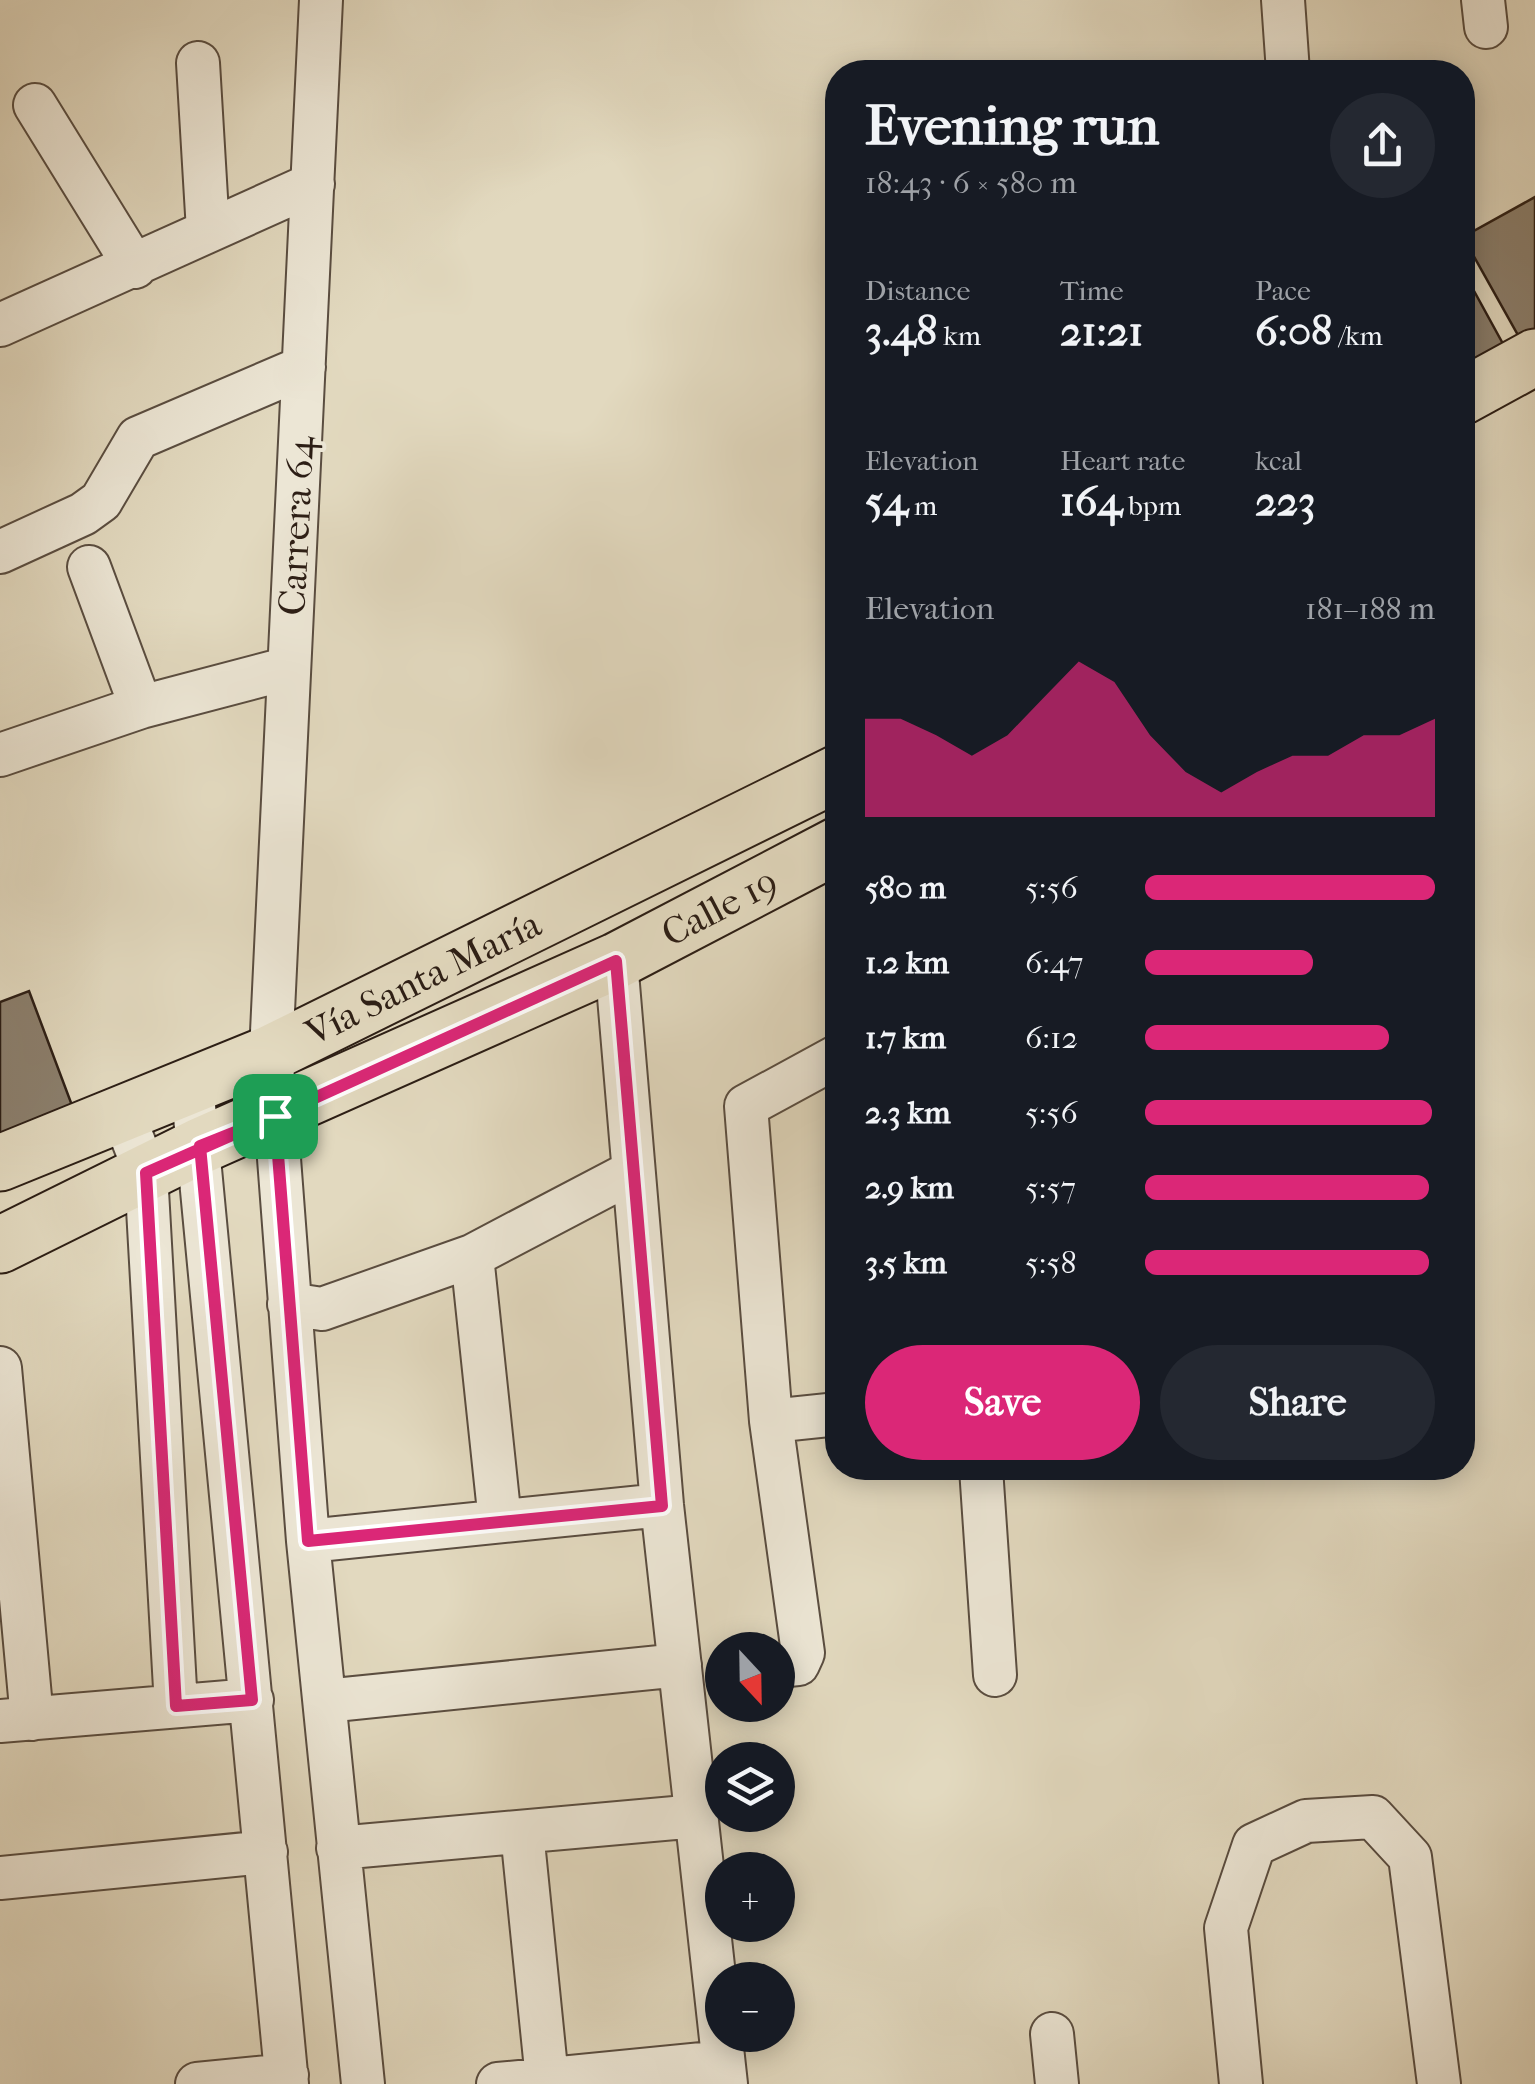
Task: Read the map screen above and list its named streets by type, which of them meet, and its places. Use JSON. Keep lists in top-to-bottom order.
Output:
{
  "streets": {
    "main road": ["Calle 19", "Vía Santa María"],
    "street": ["Carrera 64"]
  },
  "crossings": [
    ["Carrera 64", "Calle 19"],
    ["Carrera 64", "Vía Santa María"]
  ],
  "north": "bottom",
  "page": {
    "heading": ["Evening run", "18:43 · 6 × 580 m"],
    "stats": [
      ["Distance", "3.48 km"],
      ["Time", "21:21"],
      ["Pace", "6:08 /km"],
      ["Elevation", "54 m"],
      ["Heart rate", "164 bpm"],
      ["kcal", "223"]
    ],
    "chart": ["Elevation", "181–188 m"],
    "list": [
      {
        "name": "580 m",
        "note": "5:56"
      },
      {
        "name": "1.2 km",
        "note": "6:47"
      },
      {
        "name": "1.7 km",
        "note": "6:12"
      },
      {
        "name": "2.3 km",
        "note": "5:56"
      },
      {
        "name": "2.9 km",
        "note": "5:57"
      },
      {
        "name": "3.5 km",
        "note": "5:58"
      }
    ],
    "buttons": ["Save", "Share"],
    "map_buttons": ["+", "−"]
  }
}
